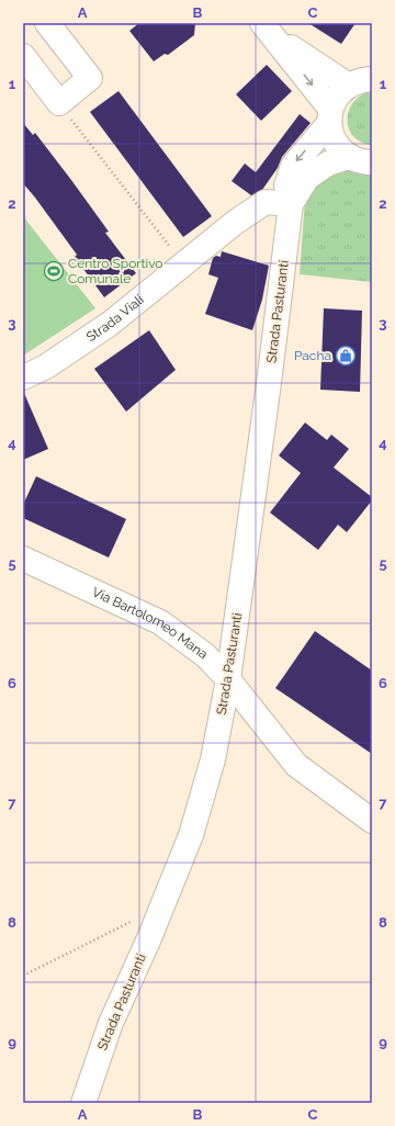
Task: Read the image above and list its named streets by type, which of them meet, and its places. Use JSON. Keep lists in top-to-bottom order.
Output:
{
  "streets": {
    "street": ["Strada Pasturanti", "Strada Viali", "Via Bartolomeo Mana"]
  },
  "crossings": [
    ["Strada Pasturanti", "Strada Viali"],
    ["Strada Pasturanti", "Via Bartolomeo Mana"]
  ],
  "places": {
    "sports": ["Centro Sportivo Comunale"],
    "shop": ["Pacha"]
  },
  "grid": {
    "columns": ["A", "B", "C"],
    "rows": [
      "1",
      "2",
      "3",
      "4",
      "5",
      "6",
      "7",
      "8",
      "9"
    ]
  }
}
